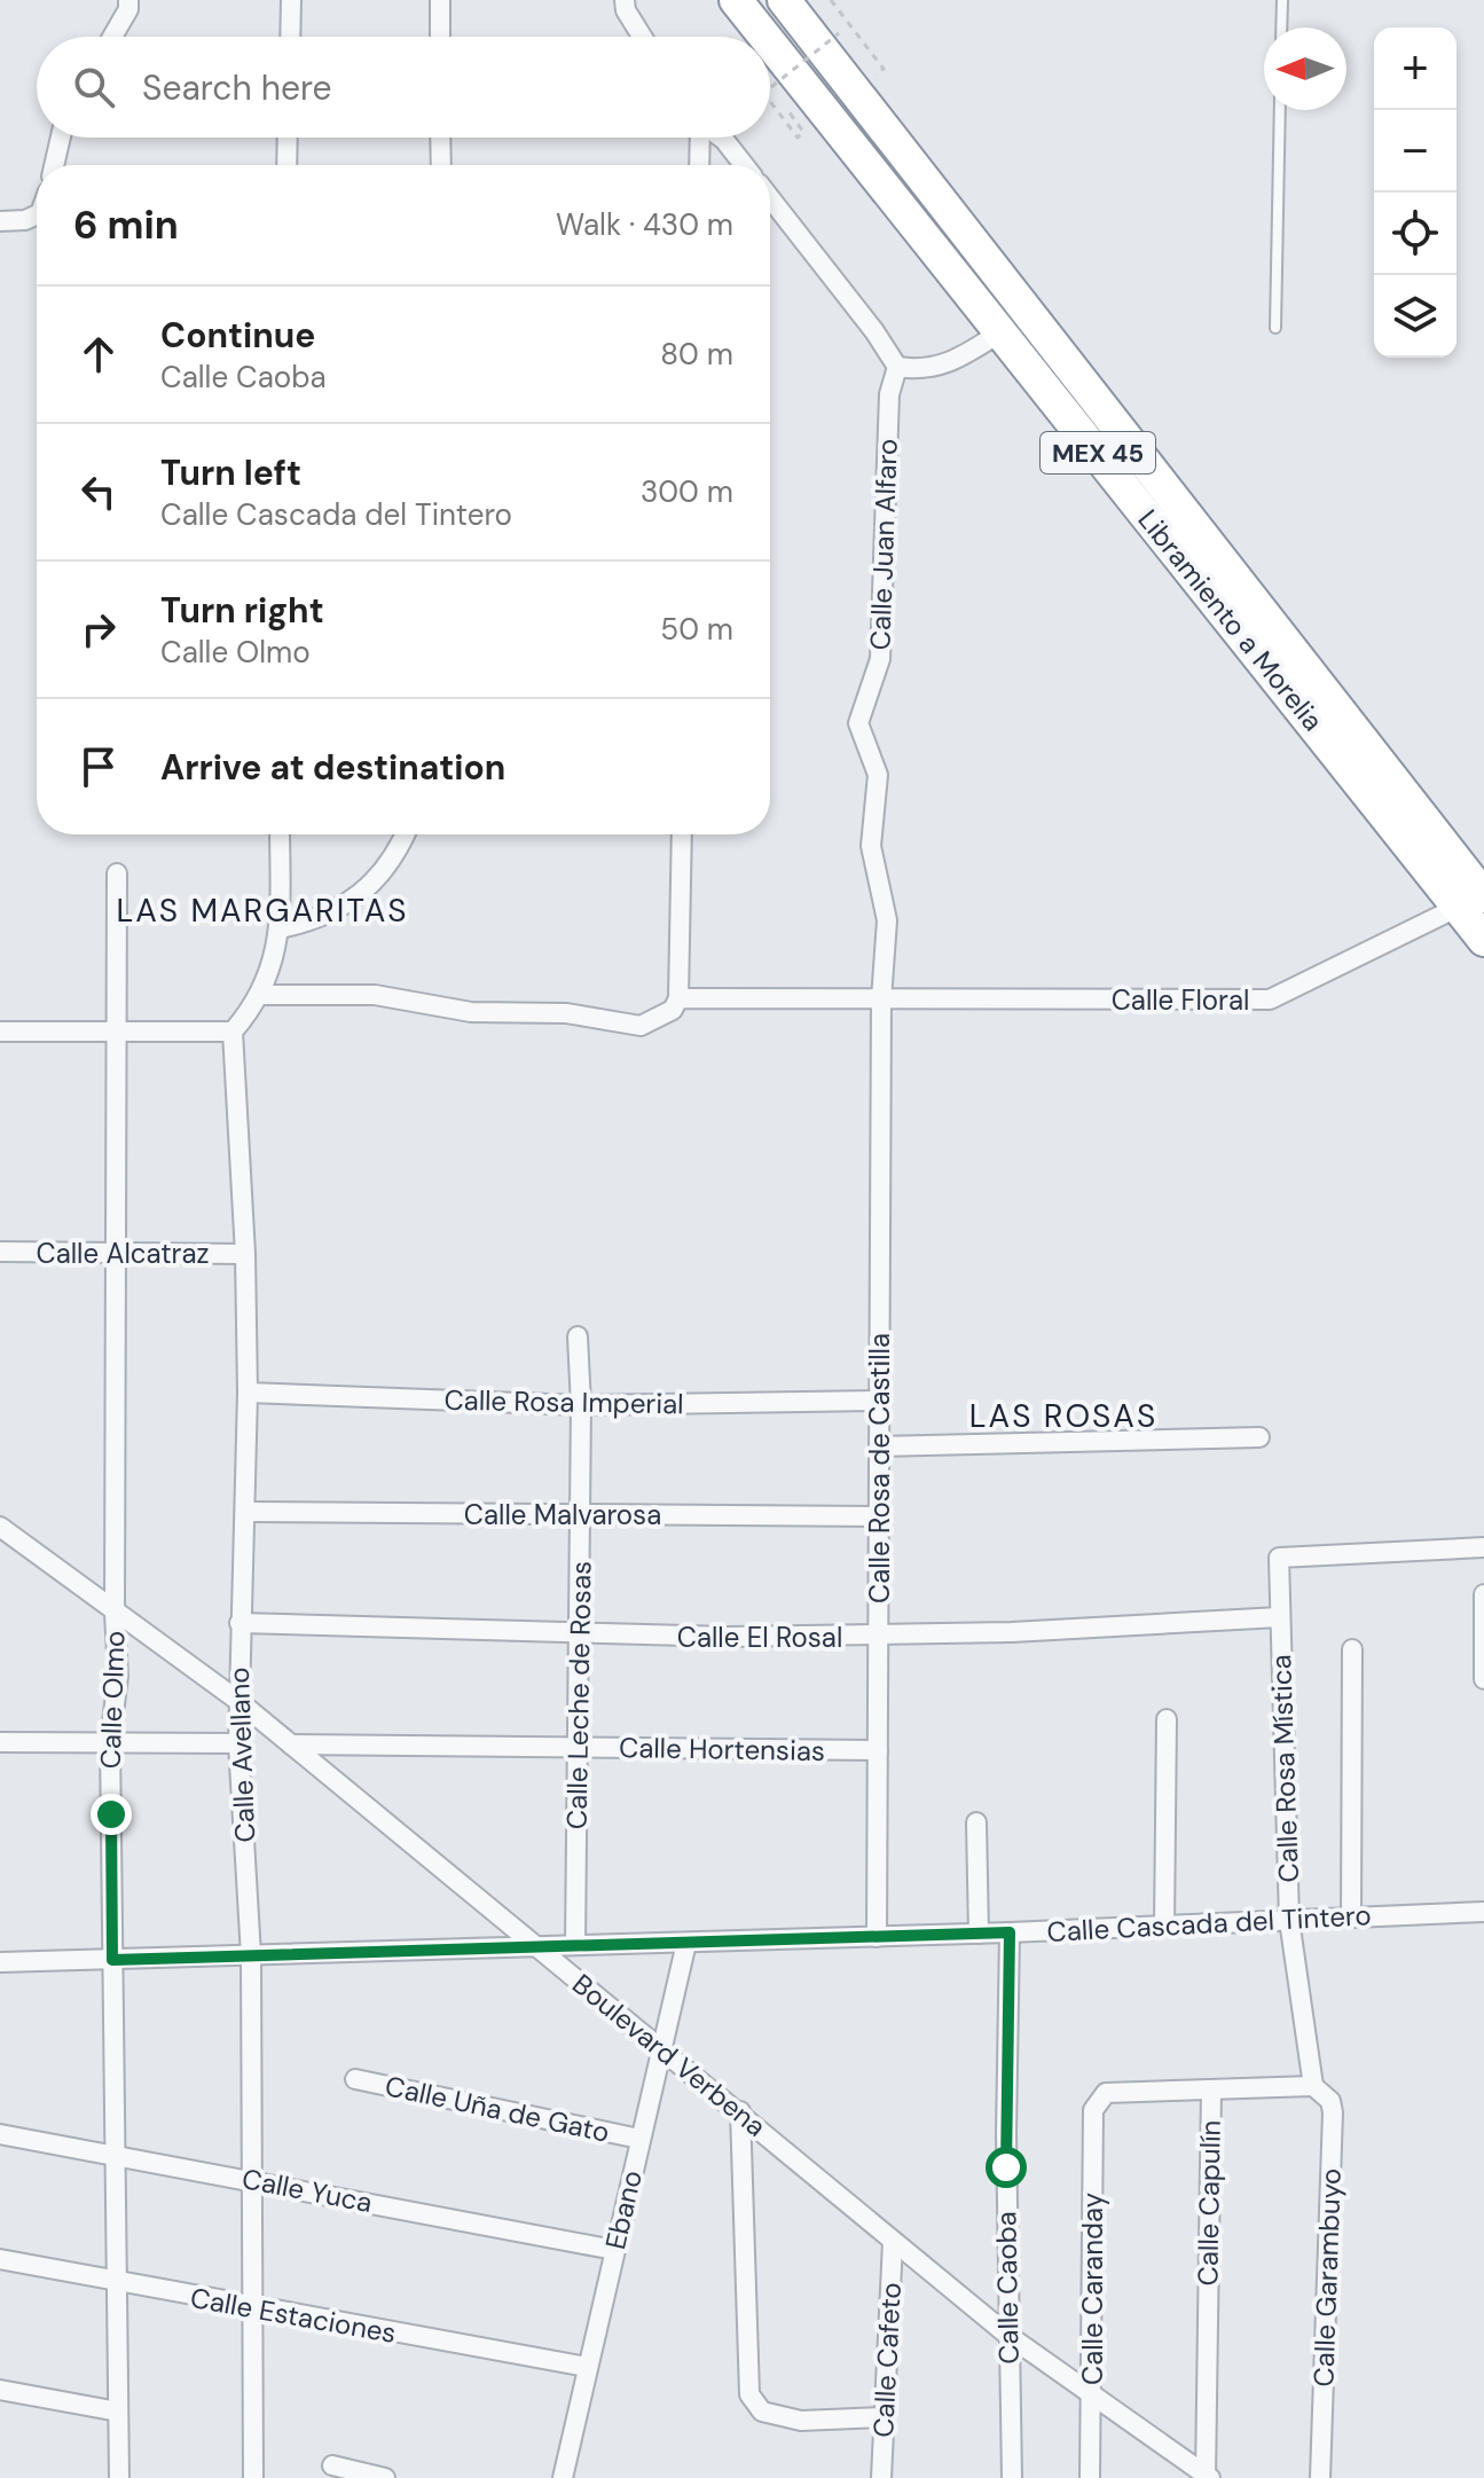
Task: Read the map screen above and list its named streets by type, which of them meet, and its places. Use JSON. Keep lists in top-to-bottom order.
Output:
{
  "streets": {
    "highway": ["MEX 45", "Libramiento a Morelia"],
    "street": [
      "Calle Juan Alfaro",
      "Calle Floral",
      "Calle Alcatraz",
      "Calle Rosa Imperial",
      "Calle Rosa de Castilla",
      "Calle Malvarosa",
      "Calle El Rosal",
      "Calle Leche de Rosas",
      "Calle Olmo",
      "Calle Hortensias",
      "Calle Avellano",
      "Calle Rosa Mística",
      "Calle Cascada del Tintero",
      "Boulevard Verbena",
      "Calle Uña de Gato",
      "Calle Yuca",
      "Calle Capulín",
      "Ebano",
      "Calle Garambuyo",
      "Calle Caoba",
      "Calle Caranday",
      "Calle Estaciones",
      "Calle Cafeto"
    ]
  },
  "crossings": [
    ["Calle Juan Alfaro", "Calle Floral"],
    ["Calle Juan Alfaro", "Calle Rosa de Castilla"],
    ["Libramiento a Morelia", "Calle Floral"],
    ["Calle Floral", "Calle Rosa de Castilla"],
    ["Calle Alcatraz", "Calle Olmo"],
    ["Calle Alcatraz", "Calle Avellano"],
    ["Calle Rosa Imperial", "Calle Rosa de Castilla"],
    ["Calle Rosa Imperial", "Calle Leche de Rosas"],
    ["Calle Rosa Imperial", "Calle Avellano"],
    ["Calle Rosa de Castilla", "Calle Malvarosa"],
    ["Calle Rosa de Castilla", "Calle El Rosal"],
    ["Calle Rosa de Castilla", "Calle Hortensias"],
    ["Calle Rosa de Castilla", "Calle Cascada del Tintero"],
    ["Calle Malvarosa", "Calle Leche de Rosas"],
    ["Calle Malvarosa", "Calle Avellano"],
    ["Calle El Rosal", "Calle Leche de Rosas"],
    ["Calle El Rosal", "Calle Avellano"],
    ["Calle El Rosal", "Calle Rosa Mística"],
    ["Calle Leche de Rosas", "Calle Hortensias"],
    ["Calle Leche de Rosas", "Calle Cascada del Tintero"],
    ["Calle Olmo", "Calle Cascada del Tintero"],
    ["Calle Olmo", "Boulevard Verbena"],
    ["Calle Olmo", "Calle Yuca"],
    ["Calle Olmo", "Calle Estaciones"],
    ["Calle Hortensias", "Boulevard Verbena"],
    ["Calle Avellano", "Calle Cascada del Tintero"],
    ["Calle Avellano", "Boulevard Verbena"],
    ["Calle Avellano", "Calle Yuca"],
    ["Calle Avellano", "Calle Estaciones"],
    ["Calle Rosa Mística", "Calle Cascada del Tintero"],
    ["Calle Cascada del Tintero", "Boulevard Verbena"],
    ["Calle Cascada del Tintero", "Ebano"],
    ["Calle Cascada del Tintero", "Calle Caoba"],
    ["Boulevard Verbena", "Calle Capulín"],
    ["Boulevard Verbena", "Ebano"],
    ["Boulevard Verbena", "Calle Caoba"],
    ["Boulevard Verbena", "Calle Caranday"],
    ["Boulevard Verbena", "Calle Cafeto"],
    ["Calle Uña de Gato", "Ebano"],
    ["Calle Yuca", "Ebano"],
    ["Calle Capulín", "Calle Garambuyo"],
    ["Calle Capulín", "Calle Caranday"],
    ["Ebano", "Calle Estaciones"]
  ],
  "districts": ["LAS MARGARITAS", "LAS ROSAS"],
  "north": "left",
  "page": {
    "map_buttons": ["+", "−"],
    "search": "Search here",
    "heading": ["6 min", "Walk · 430 m"],
    "list": [
      ["Continue", "Calle Caoba", "80 m"],
      ["Turn left", "Calle Cascada del Tintero", "300 m"],
      ["Turn right", "Calle Olmo", "50 m"],
      "Arrive at destination"
    ]
  }
}
